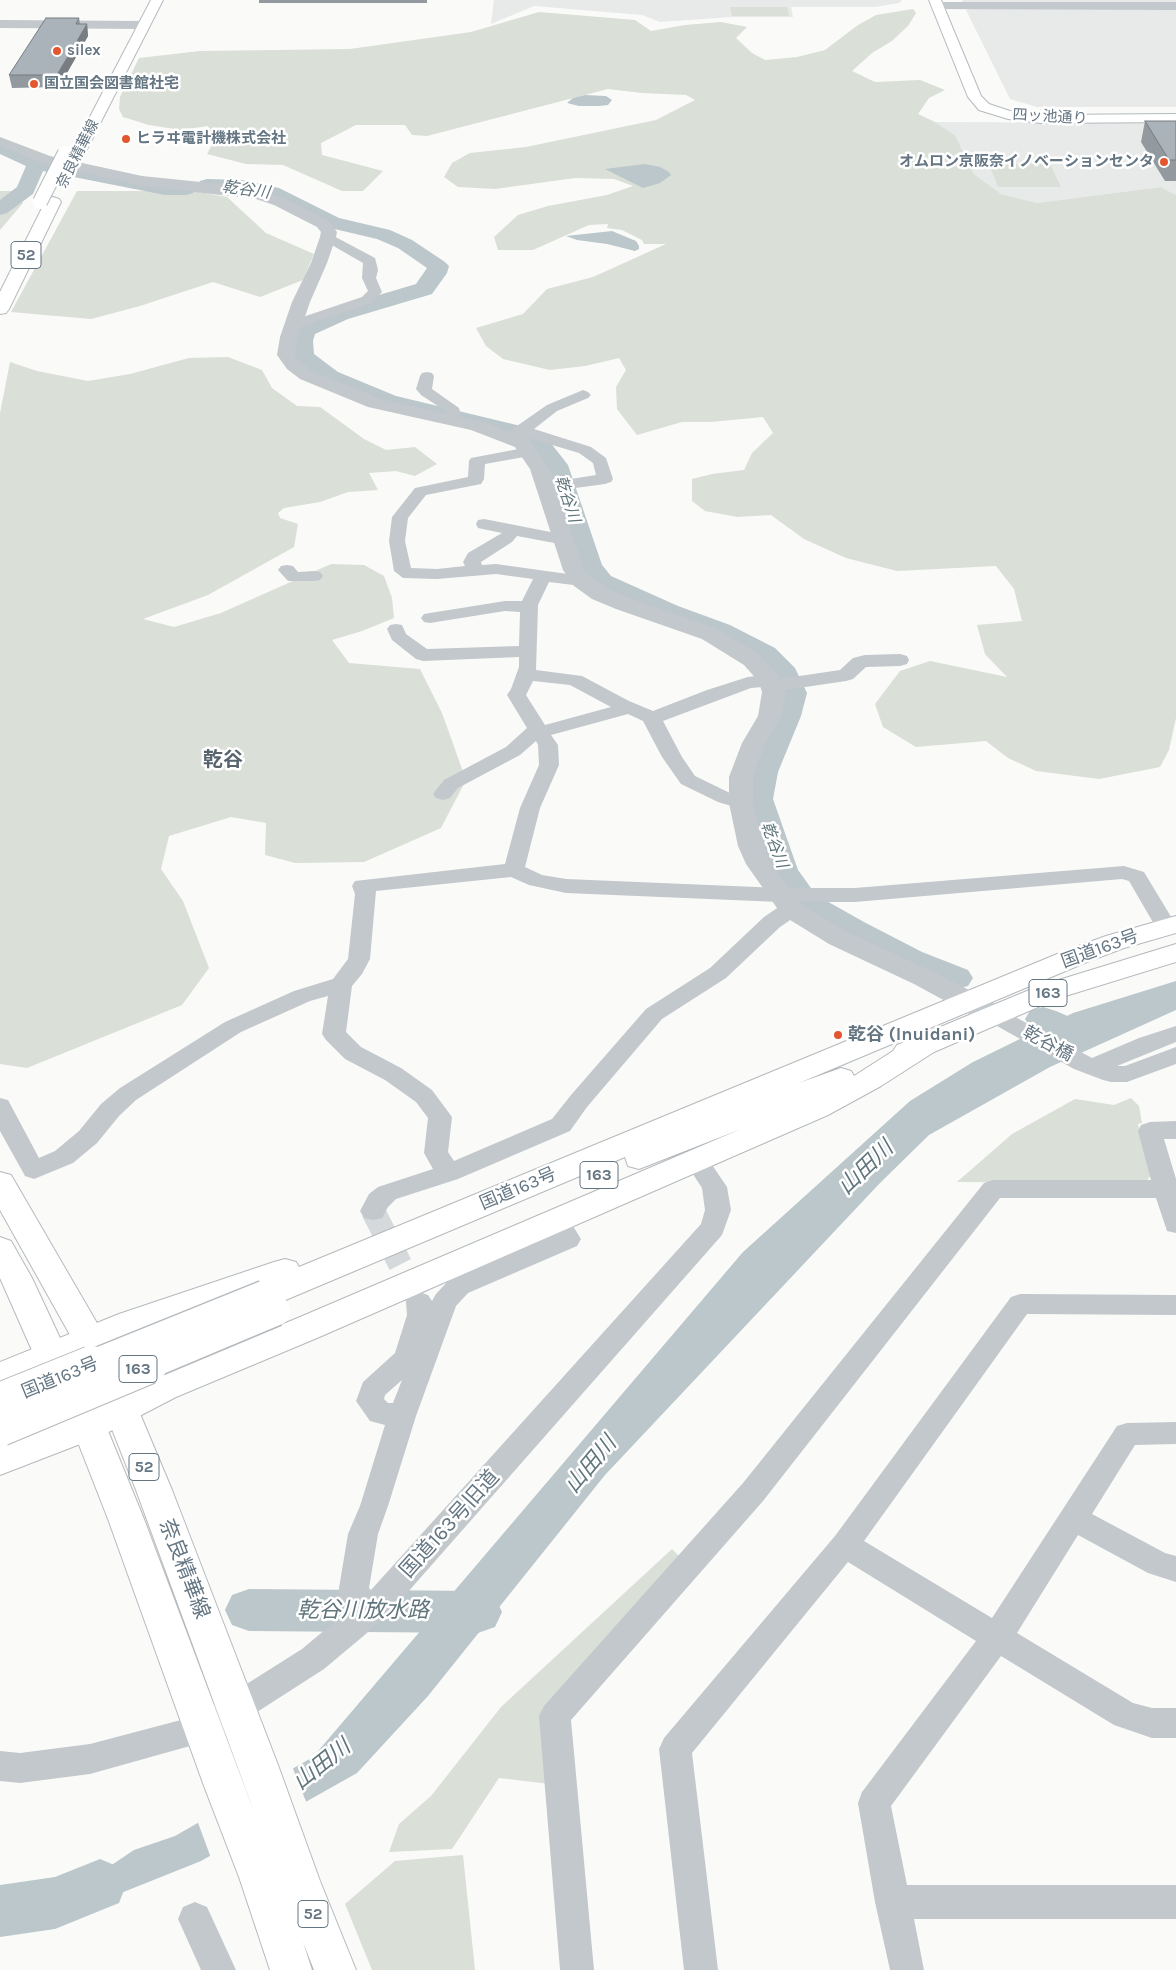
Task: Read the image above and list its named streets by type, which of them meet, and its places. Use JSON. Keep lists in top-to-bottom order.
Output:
{
  "streets": {
    "main road": [
      "四ッ池通り",
      "奈良精華線",
      "52",
      "国道163号",
      "163"
    ],
    "street": ["乾谷橋", "国道163号旧道"]
  },
  "crossings": [
    ["奈良精華線", "163"],
    ["奈良精華線", "国道163号旧道"],
    ["国道163号", "163"],
    ["国道163号", "乾谷橋"]
  ],
  "districts": ["乾谷"],
  "water": ["乾谷川", "山田川", "乾谷川放水路"],
  "places": [
    "silex",
    "国立国会図書館社宅",
    "ヒラヰ電計機株式会社",
    "オムロン京阪奈イノベーションセンタ",
    "乾谷 (Inuidani)"
  ]
}
